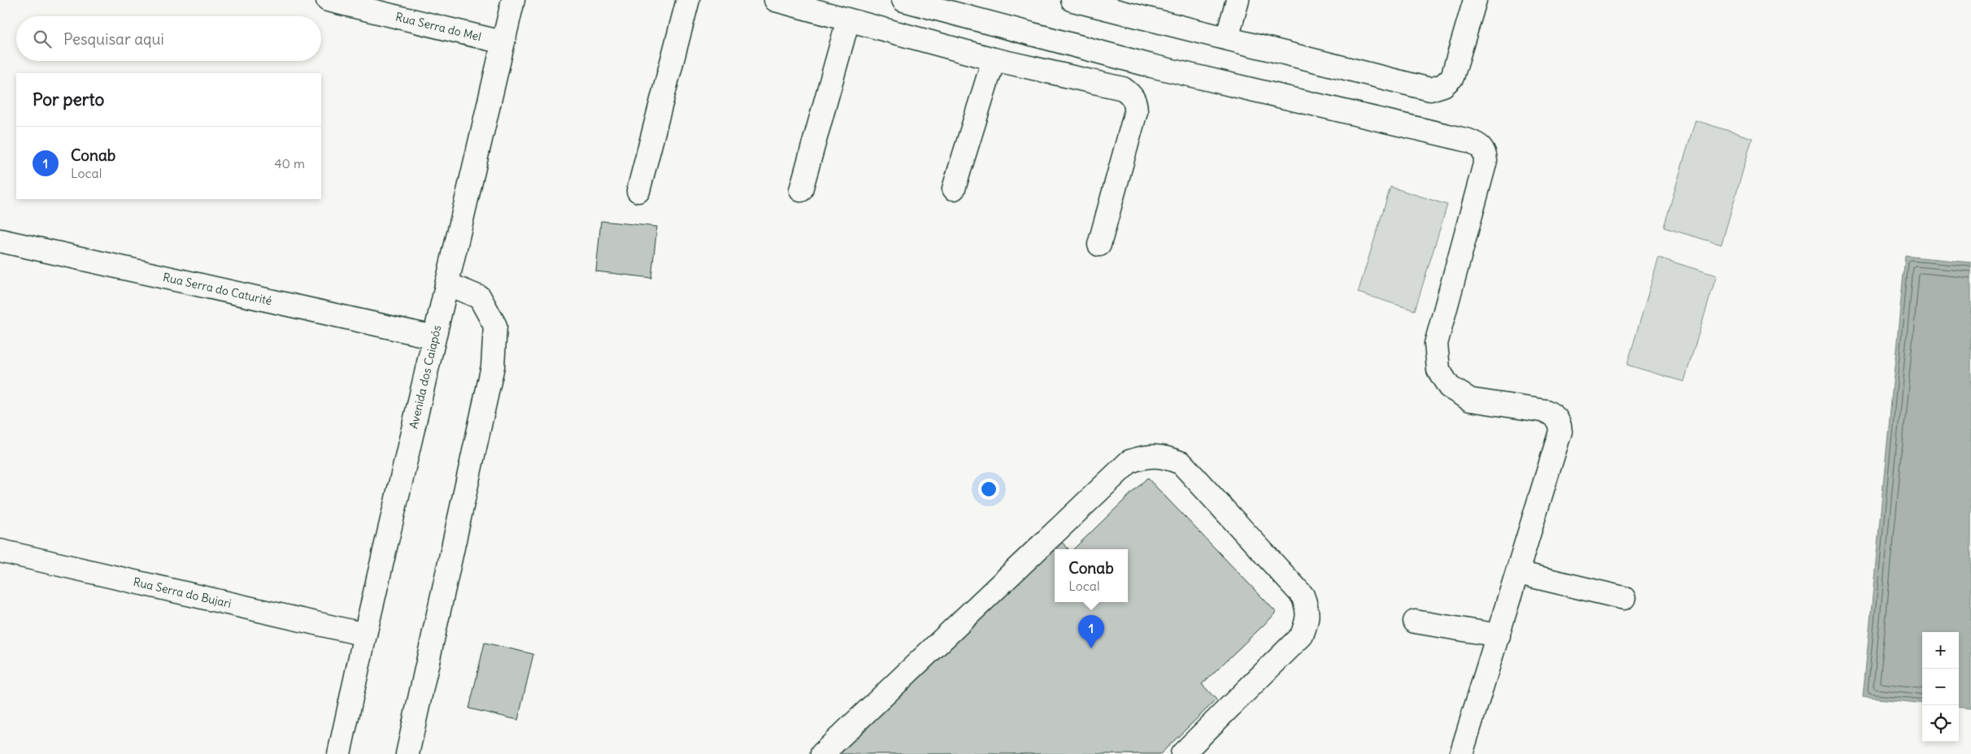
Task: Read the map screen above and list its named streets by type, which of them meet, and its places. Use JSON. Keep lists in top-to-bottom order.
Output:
{
  "streets": {
    "street": [
      "Rua Serra do Mel",
      "Rua Serra do Caturité",
      "Avenida dos Caiapós",
      "Rua Serra do Bujari"
    ]
  },
  "crossings": [
    ["Rua Serra do Mel", "Avenida dos Caiapós"],
    ["Rua Serra do Caturité", "Avenida dos Caiapós"],
    ["Avenida dos Caiapós", "Rua Serra do Bujari"]
  ],
  "page": {
    "search": "Pesquisar aqui",
    "heading": "Por perto",
    "list": [
      {
        "mark": "1",
        "name": "Conab",
        "note": "Local",
        "value": "40 m"
      }
    ],
    "popup": ["Conab", "Local"],
    "pins": "1",
    "map_buttons": ["+", "−"]
  }
}
